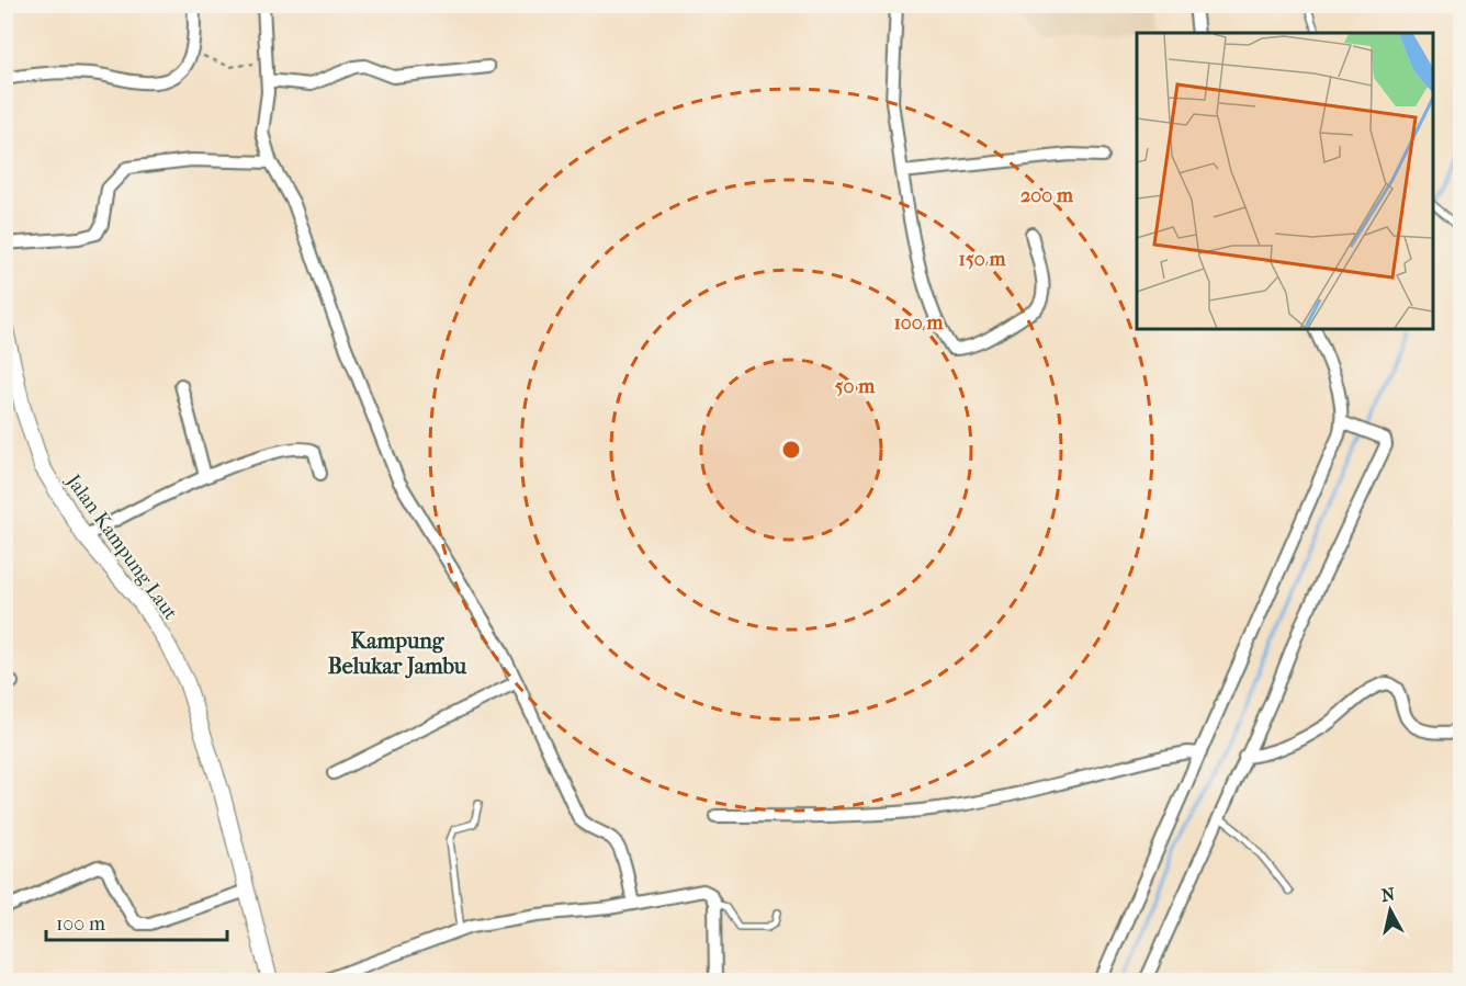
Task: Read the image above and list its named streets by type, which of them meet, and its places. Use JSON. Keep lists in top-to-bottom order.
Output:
{
  "streets": {
    "street": ["Jalan Kampung Laut"]
  },
  "districts": ["Kampung Belukar Jambu"],
  "scale_bar": "100 m",
  "north": "top",
  "rings": [
    "200 m",
    "150 m",
    "100 m",
    "50 m"
  ]
}
